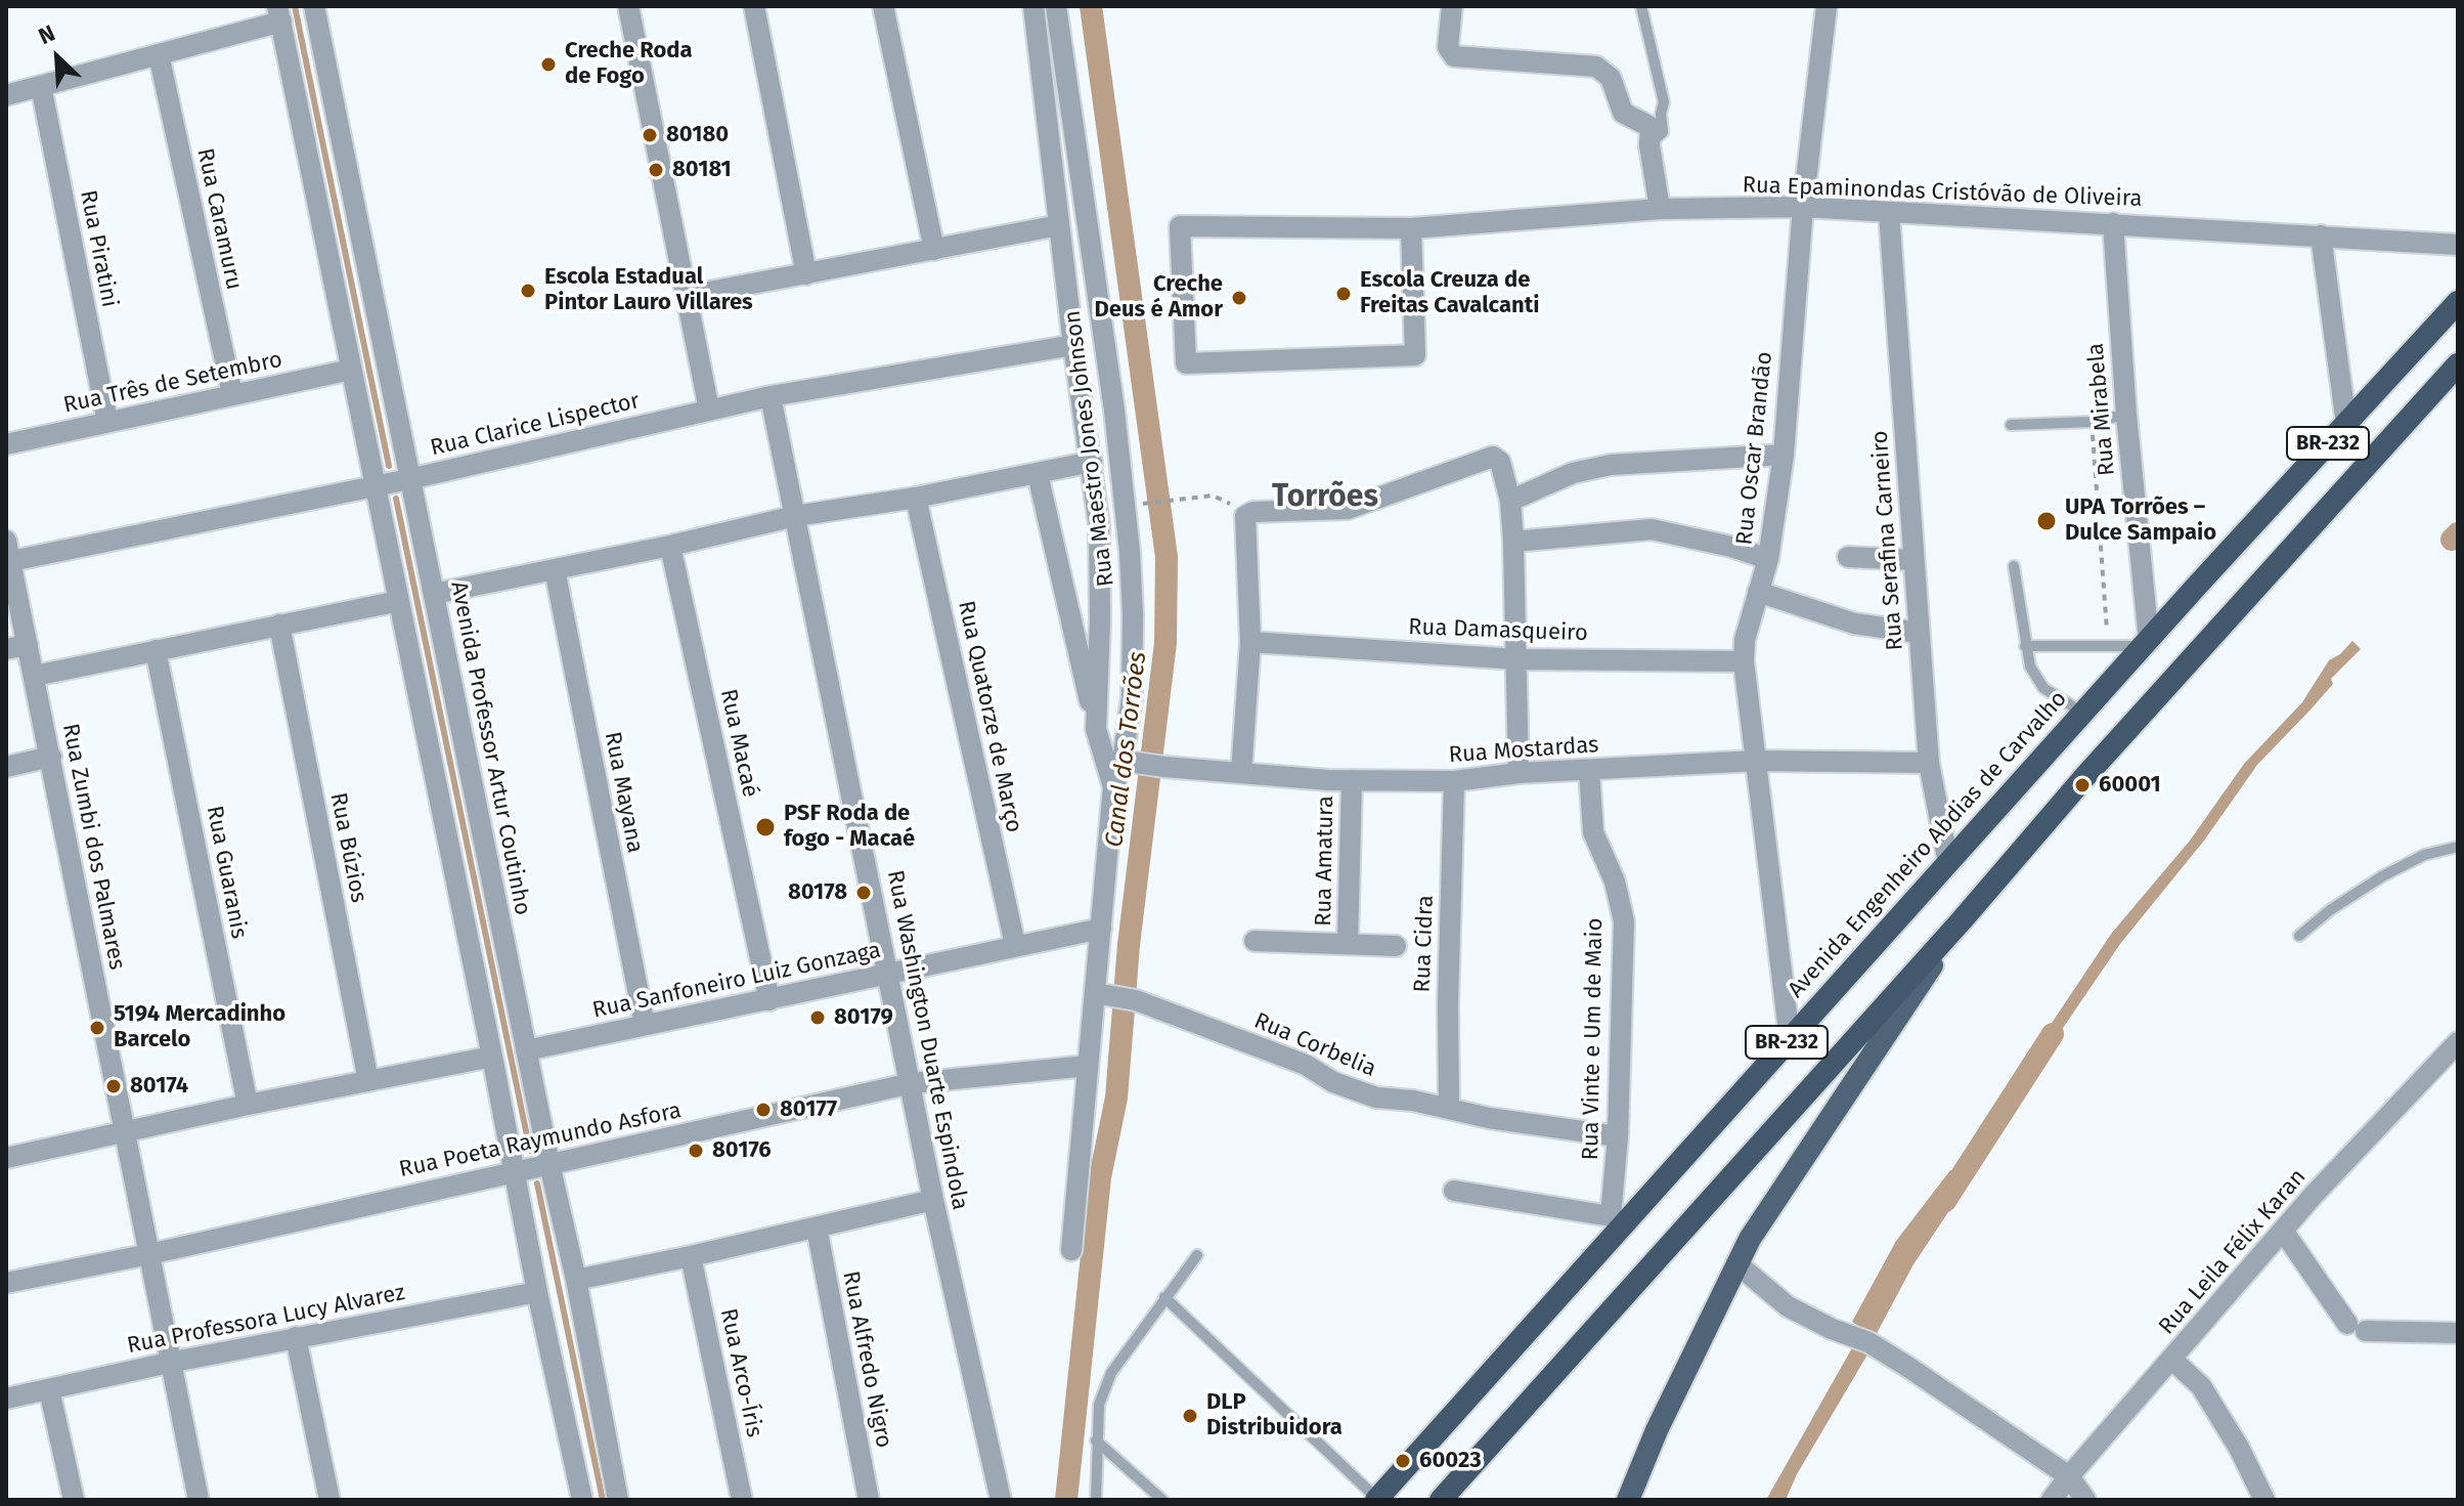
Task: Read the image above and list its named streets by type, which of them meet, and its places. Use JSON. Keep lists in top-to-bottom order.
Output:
{
  "streets": {
    "highway": ["BR-232", "Avenida Engenheiro Abdias de Carvalho"],
    "street": [
      "Rua Epaminondas Cristóvão de Oliveira",
      "Rua Caramuru",
      "Rua Piratini",
      "Rua Três de Setembro",
      "Rua Mirabela",
      "Rua Clarice Lispector",
      "Rua Maestro Jones Johnson",
      "Rua Oscar Brandão",
      "Rua Serafina Carneiro",
      "Rua Damasqueiro",
      "Rua Quatorze de Março",
      "Rua Macaé",
      "Avenida Professor Artur Coutinho",
      "Rua Mostardas",
      "Rua Mayana",
      "Rua Zumbi dos Palmares",
      "Rua Búzios",
      "Rua Amatura",
      "Rua Guaranis",
      "Rua Cidra",
      "Rua Sanfoneiro Luiz Gonzaga",
      "Rua Vinte e Um de Maio",
      "Rua Washington Duarte Espindola",
      "Rua Corbelia",
      "Rua Poeta Raymundo Asfora",
      "Rua Leila Félix Karan",
      "Rua Professora Lucy Alvarez",
      "Rua Alfredo Nigro",
      "Rua Arco-Íris"
    ]
  },
  "crossings": [
    ["Rua Epaminondas Cristóvão de Oliveira", "Rua Mirabela"],
    ["Rua Epaminondas Cristóvão de Oliveira", "Rua Oscar Brandão"],
    ["Rua Epaminondas Cristóvão de Oliveira", "Rua Serafina Carneiro"],
    ["Rua Caramuru", "Rua Três de Setembro"],
    ["Rua Piratini", "Rua Três de Setembro"],
    ["Rua Mirabela", "Avenida Engenheiro Abdias de Carvalho"],
    ["Rua Clarice Lispector", "Rua Maestro Jones Johnson"],
    ["Rua Clarice Lispector", "Avenida Professor Artur Coutinho"],
    ["Rua Clarice Lispector", "Rua Zumbi dos Palmares"],
    ["Rua Clarice Lispector", "Rua Washington Duarte Espindola"],
    ["Rua Maestro Jones Johnson", "Rua Mostardas"],
    ["Rua Maestro Jones Johnson", "Rua Sanfoneiro Luiz Gonzaga"],
    ["Rua Maestro Jones Johnson", "Rua Corbelia"],
    ["Rua Maestro Jones Johnson", "Rua Poeta Raymundo Asfora"],
    ["Rua Oscar Brandão", "Rua Damasqueiro"],
    ["Rua Oscar Brandão", "Rua Mostardas"],
    ["Rua Oscar Brandão", "Avenida Engenheiro Abdias de Carvalho"],
    ["Rua Serafina Carneiro", "Rua Mostardas"],
    ["Rua Serafina Carneiro", "Avenida Engenheiro Abdias de Carvalho"],
    ["Rua Quatorze de Março", "Rua Sanfoneiro Luiz Gonzaga"],
    ["Rua Macaé", "Rua Sanfoneiro Luiz Gonzaga"],
    ["Avenida Professor Artur Coutinho", "Rua Sanfoneiro Luiz Gonzaga"],
    ["Avenida Professor Artur Coutinho", "Rua Poeta Raymundo Asfora"],
    ["Rua Mostardas", "Rua Amatura"],
    ["Rua Mostardas", "Rua Cidra"],
    ["Rua Mostardas", "Rua Vinte e Um de Maio"],
    ["Rua Mayana", "Rua Sanfoneiro Luiz Gonzaga"],
    ["Avenida Engenheiro Abdias de Carvalho", "Rua Vinte e Um de Maio"],
    ["Rua Zumbi dos Palmares", "Rua Poeta Raymundo Asfora"],
    ["Rua Zumbi dos Palmares", "Rua Professora Lucy Alvarez"],
    ["Rua Cidra", "Rua Corbelia"],
    ["Rua Sanfoneiro Luiz Gonzaga", "Rua Washington Duarte Espindola"],
    ["Rua Vinte e Um de Maio", "Rua Corbelia"],
    ["Rua Washington Duarte Espindola", "Rua Poeta Raymundo Asfora"]
  ],
  "districts": ["Torrões"],
  "water": ["Canal dos Torrões"],
  "places": [
    "Creche Roda de Fogo",
    "80180",
    "80181",
    "Escola Estadual Pintor Lauro Villares",
    "Escola Creuza de Freitas Cavalcanti",
    "Creche Deus é Amor",
    "UPA Torrões – Dulce Sampaio",
    "60001",
    "PSF Roda de fogo - Macaé",
    "80178",
    "80179",
    "5194 Mercadinho Barcelo",
    "80174",
    "80177",
    "80176",
    "DLP Distribuidora",
    "60023"
  ],
  "north": "top left"
}
